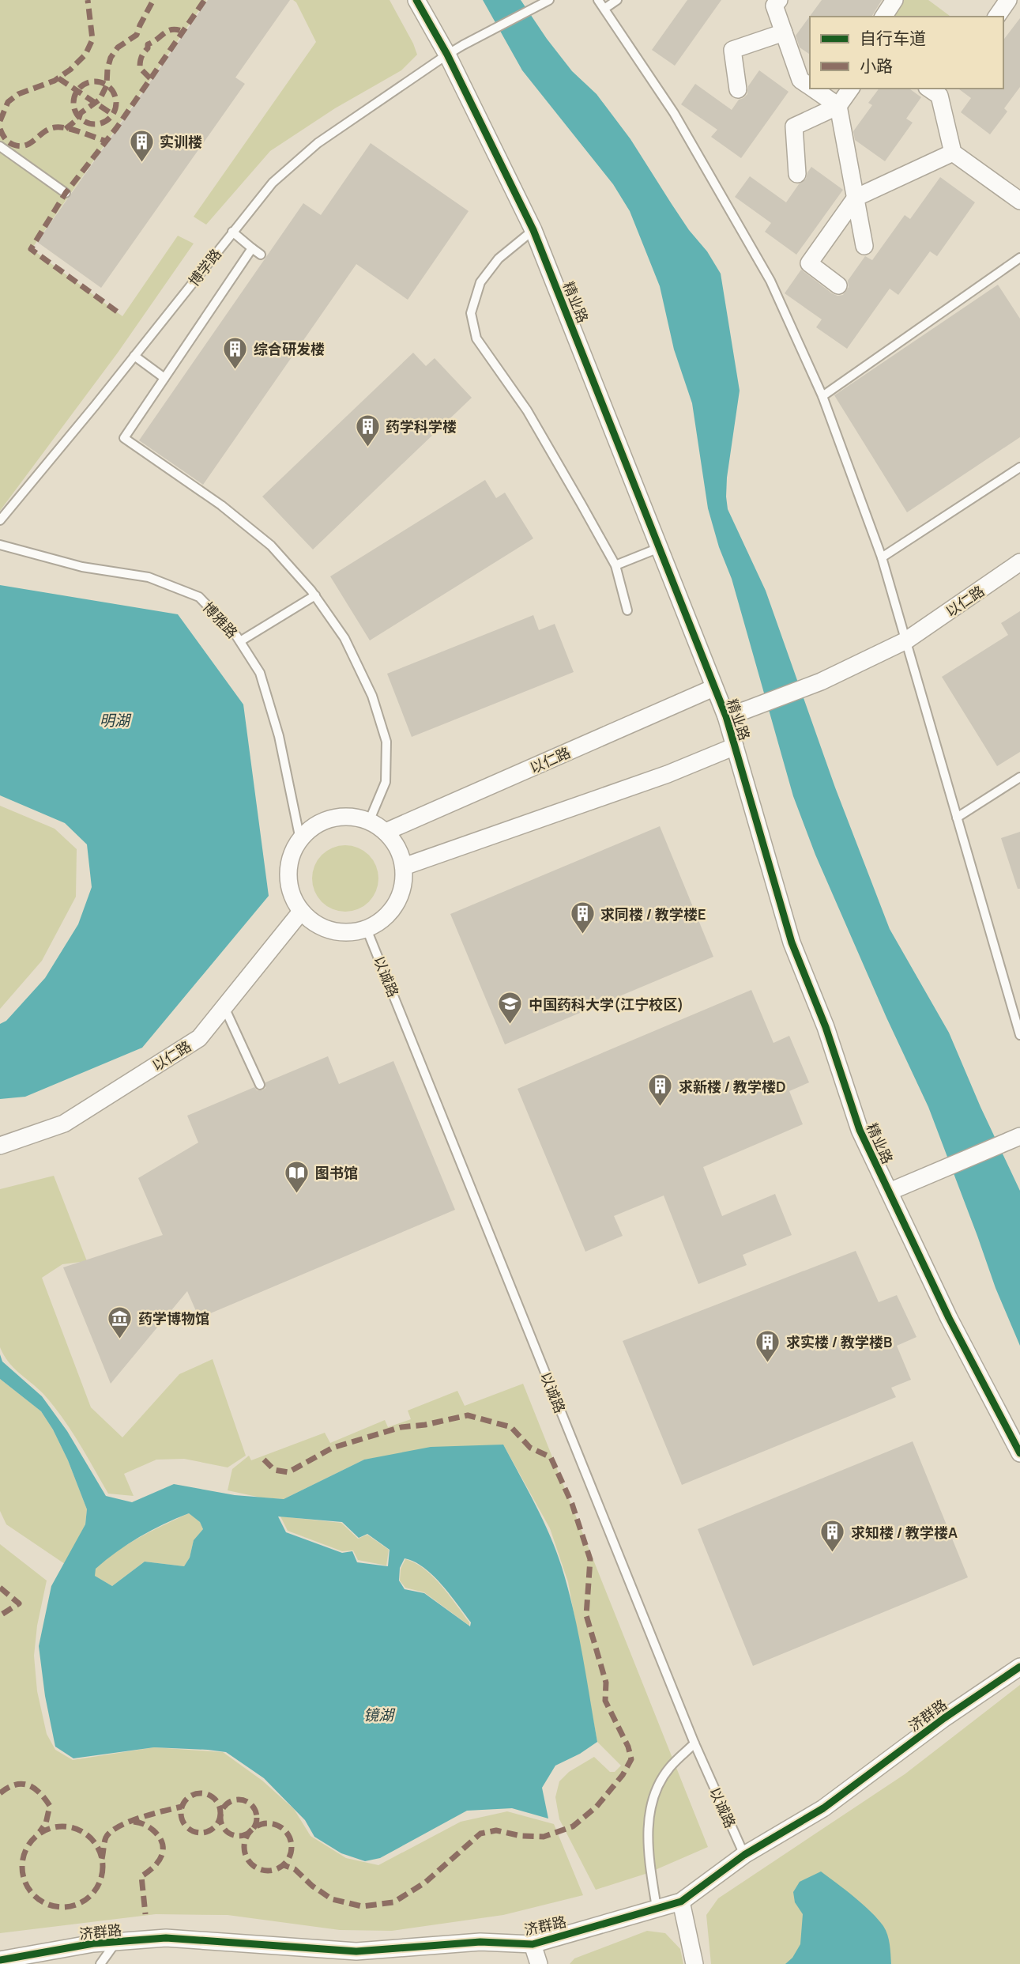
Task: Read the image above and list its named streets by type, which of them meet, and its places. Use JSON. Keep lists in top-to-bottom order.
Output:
{
  "streets": {
    "street": ["精业路", "以仁路", "济群路"],
    "lane": ["博学路", "博雅路", "以诚路"]
  },
  "crossings": [
    ["博学路", "精业路"],
    ["精业路", "以仁路"],
    ["以仁路", "博雅路"],
    ["以仁路", "以诚路"],
    ["博雅路", "以诚路"],
    ["以诚路", "济群路"]
  ],
  "water": ["明湖", "镜湖"],
  "places": {
    "building": [
      "实训楼",
      "综合研发楼",
      "药学科学楼",
      "求同楼 / 教学楼E",
      "求新楼 / 教学楼D",
      "求实楼 / 教学楼B",
      "求知楼 / 教学楼A"
    ],
    "school or university": ["中国药科大学(江宁校区)"],
    "library": ["图书馆"],
    "museum": ["药学博物馆"]
  },
  "legend": ["自行车道", "小路"]
}
